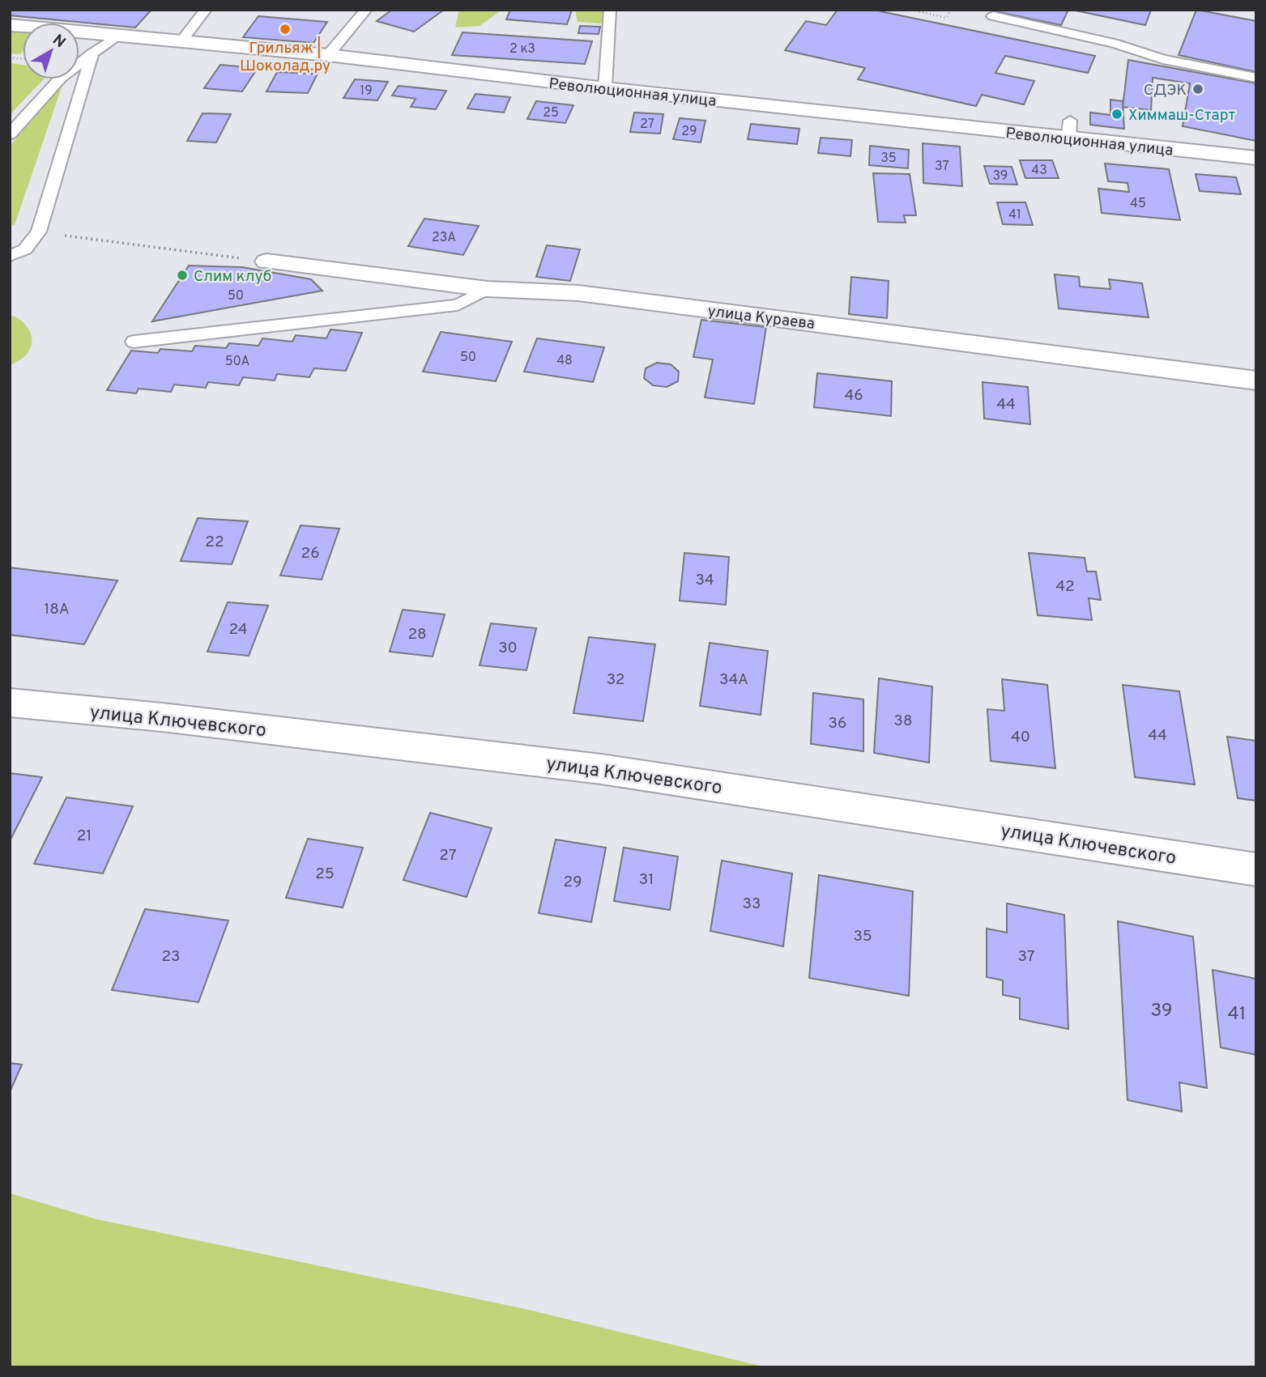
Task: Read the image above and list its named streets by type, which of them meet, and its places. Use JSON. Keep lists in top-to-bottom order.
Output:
{
  "streets": {
    "street": ["Революционная улица", "улица Кураева", "улица Ключевского"]
  },
  "places": [
    "Грильяж | Шоколад.ру",
    "СДЭК",
    "Химмаш-Старт",
    "Слим клуб"
  ],
  "house_numbers": [
    "2 к3",
    "19",
    "25",
    "27",
    "29",
    "35",
    "37",
    "43",
    "39",
    "45",
    "41",
    "23А",
    "50",
    "50",
    "48",
    "50А",
    "46",
    "44",
    "22",
    "26",
    "34",
    "42",
    "18А",
    "24",
    "28",
    "30",
    "32",
    "34А",
    "38",
    "36",
    "44",
    "40",
    "21",
    "27",
    "25",
    "31",
    "29",
    "33",
    "35",
    "23",
    "37",
    "39",
    "41"
  ],
  "north": "top right"
}
